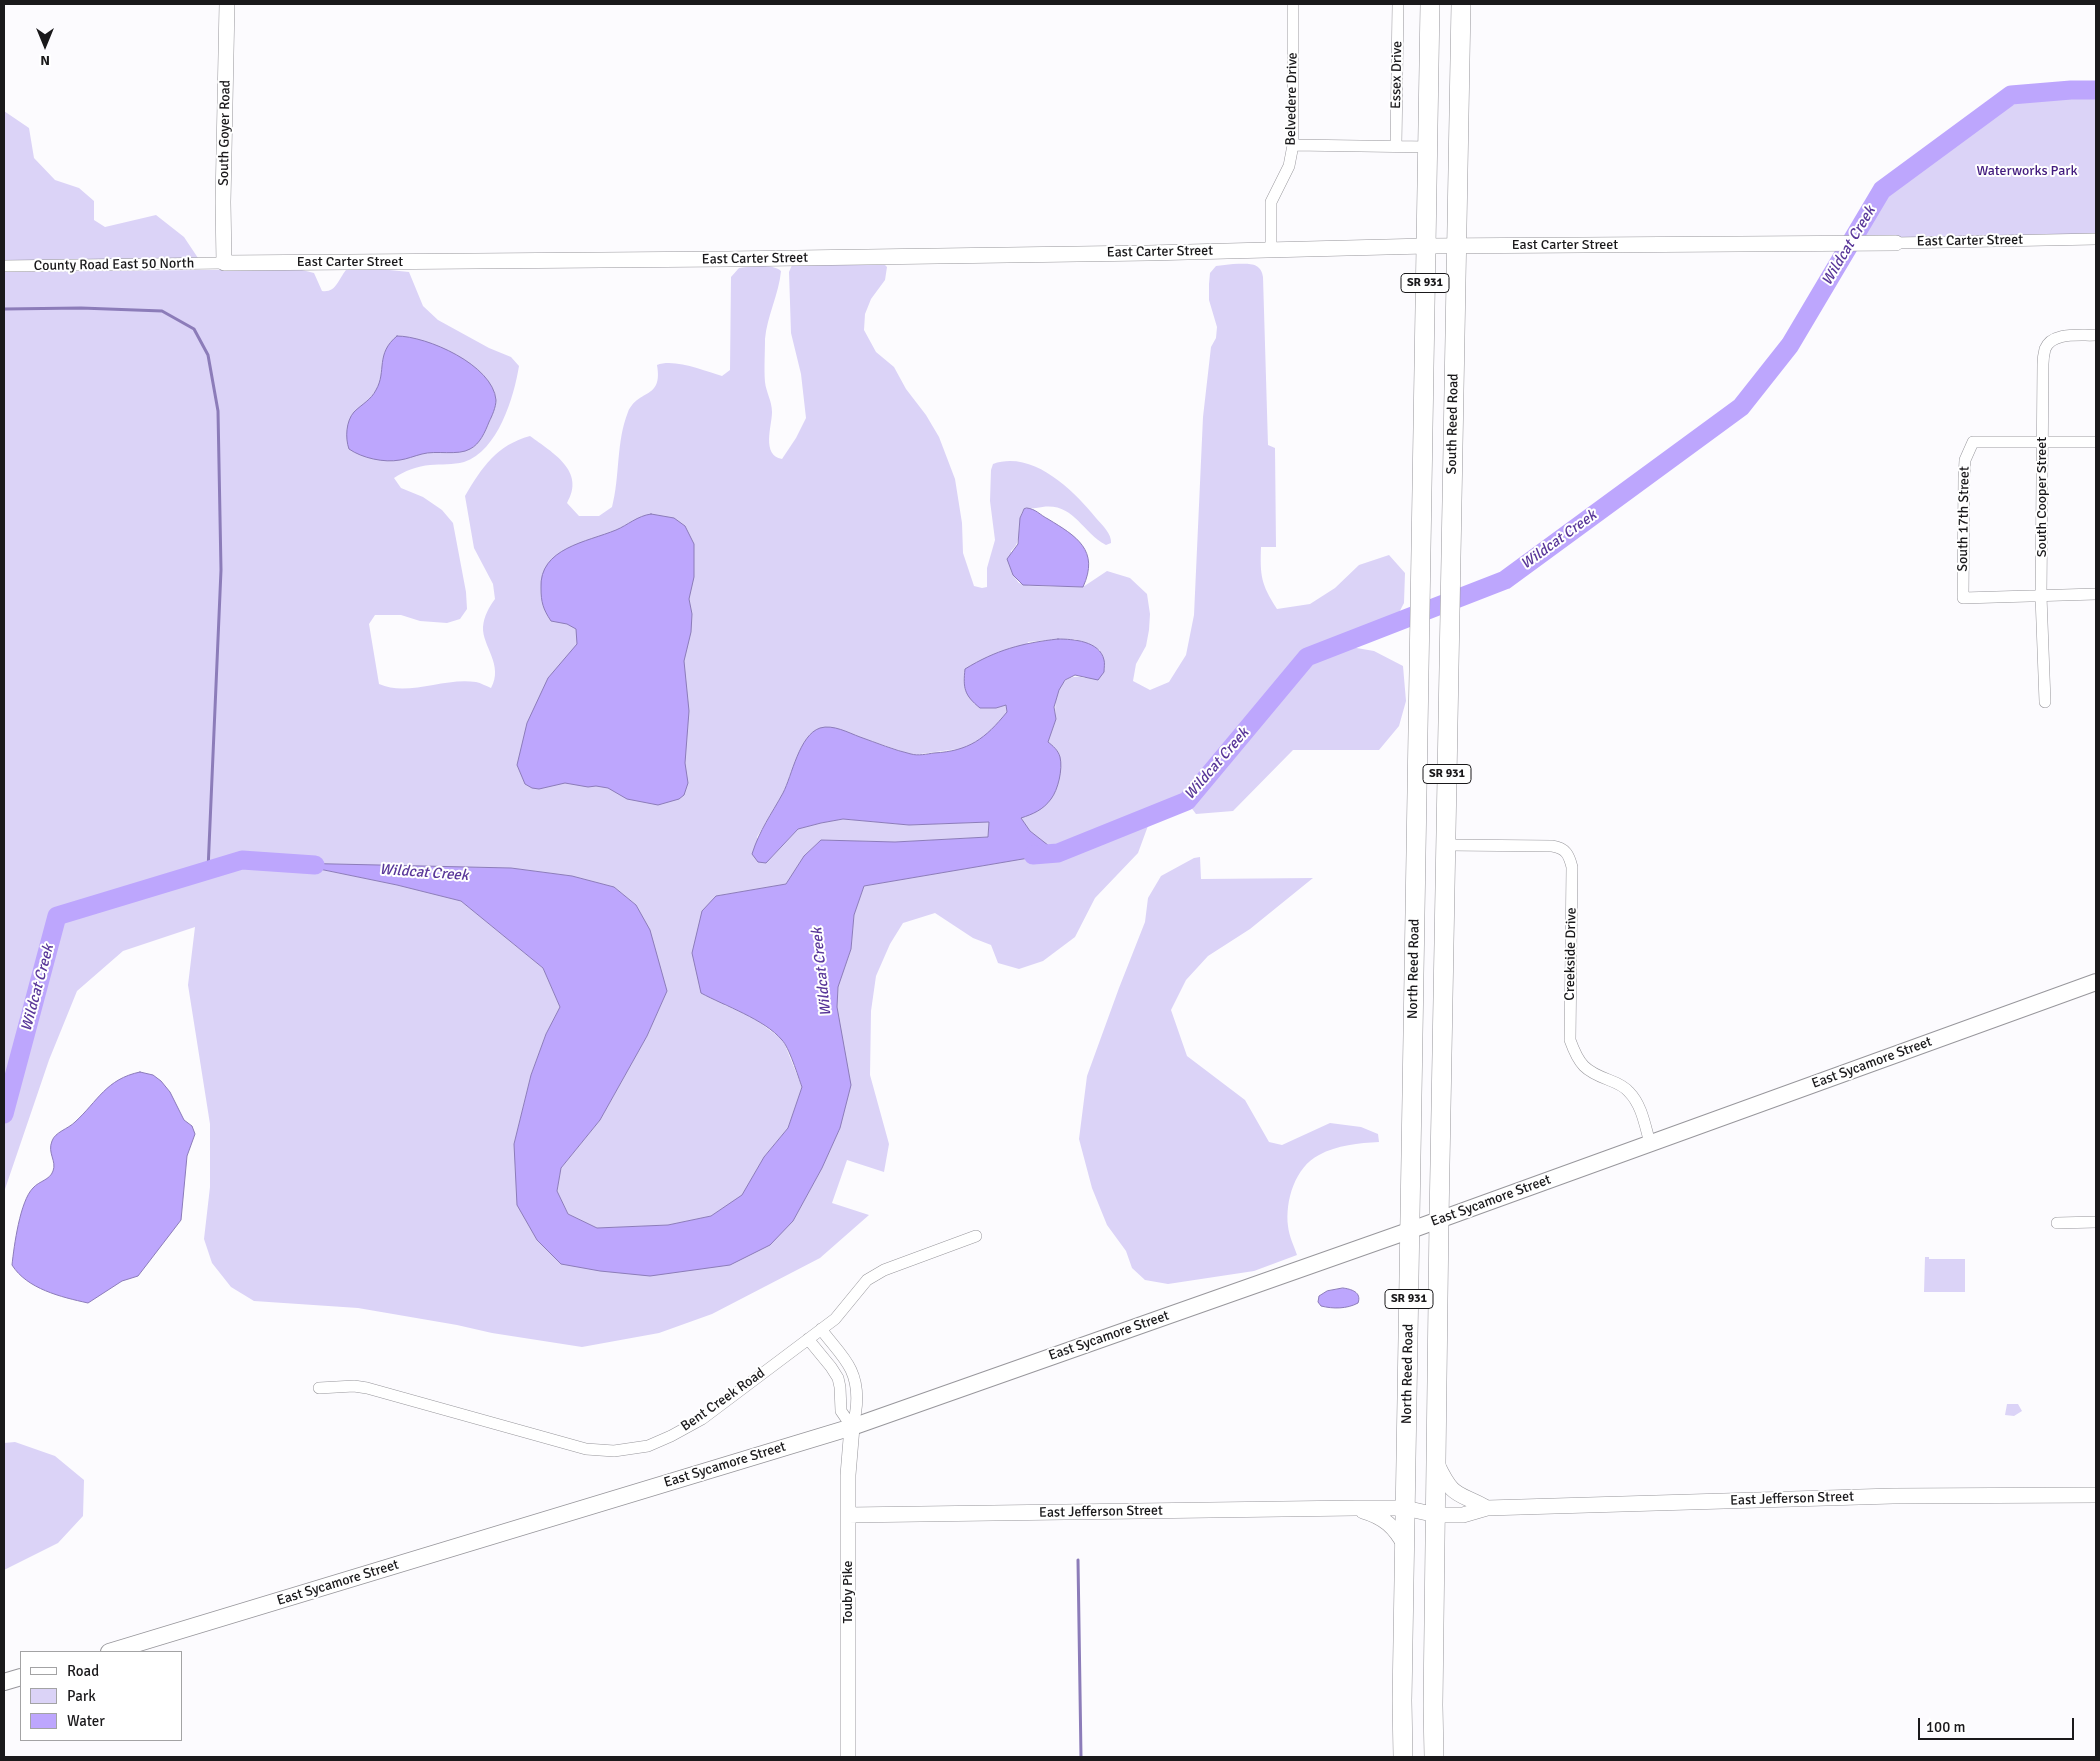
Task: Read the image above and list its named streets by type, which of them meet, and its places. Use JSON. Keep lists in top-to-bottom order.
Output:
{
  "streets": {
    "main road": [
      "SR 931",
      "South Reed Road",
      "North Reed Road",
      "East Sycamore Street"
    ],
    "street": [
      "Essex Drive",
      "Belvedere Drive",
      "South Goyer Road",
      "East Carter Street",
      "County Road East 50 North",
      "South Cooper Street",
      "South 17th Street",
      "Creekside Drive",
      "Bent Creek Road",
      "East Jefferson Street",
      "Touby Pike"
    ]
  },
  "crossings": [
    ["Belvedere Drive", "East Carter Street"],
    ["South Goyer Road", "East Carter Street"],
    ["South Goyer Road", "County Road East 50 North"],
    ["East Carter Street", "County Road East 50 North"],
    ["East Carter Street", "SR 931"],
    ["East Carter Street", "South Reed Road"],
    ["East Carter Street", "North Reed Road"],
    ["SR 931", "South Reed Road"],
    ["SR 931", "Creekside Drive"],
    ["SR 931", "North Reed Road"],
    ["SR 931", "East Sycamore Street"],
    ["SR 931", "East Jefferson Street"],
    ["South Reed Road", "Creekside Drive"],
    ["South Cooper Street", "South 17th Street"],
    ["Creekside Drive", "East Sycamore Street"],
    ["North Reed Road", "East Sycamore Street"],
    ["North Reed Road", "East Jefferson Street"],
    ["East Sycamore Street", "Touby Pike"],
    ["Bent Creek Road", "Touby Pike"],
    ["East Jefferson Street", "Touby Pike"]
  ],
  "water": ["Wildcat Creek"],
  "parks": ["Waterworks Park"],
  "legend": ["Road", "Park", "Water"],
  "scale_bar": "100 m",
  "north": "bottom"
}
